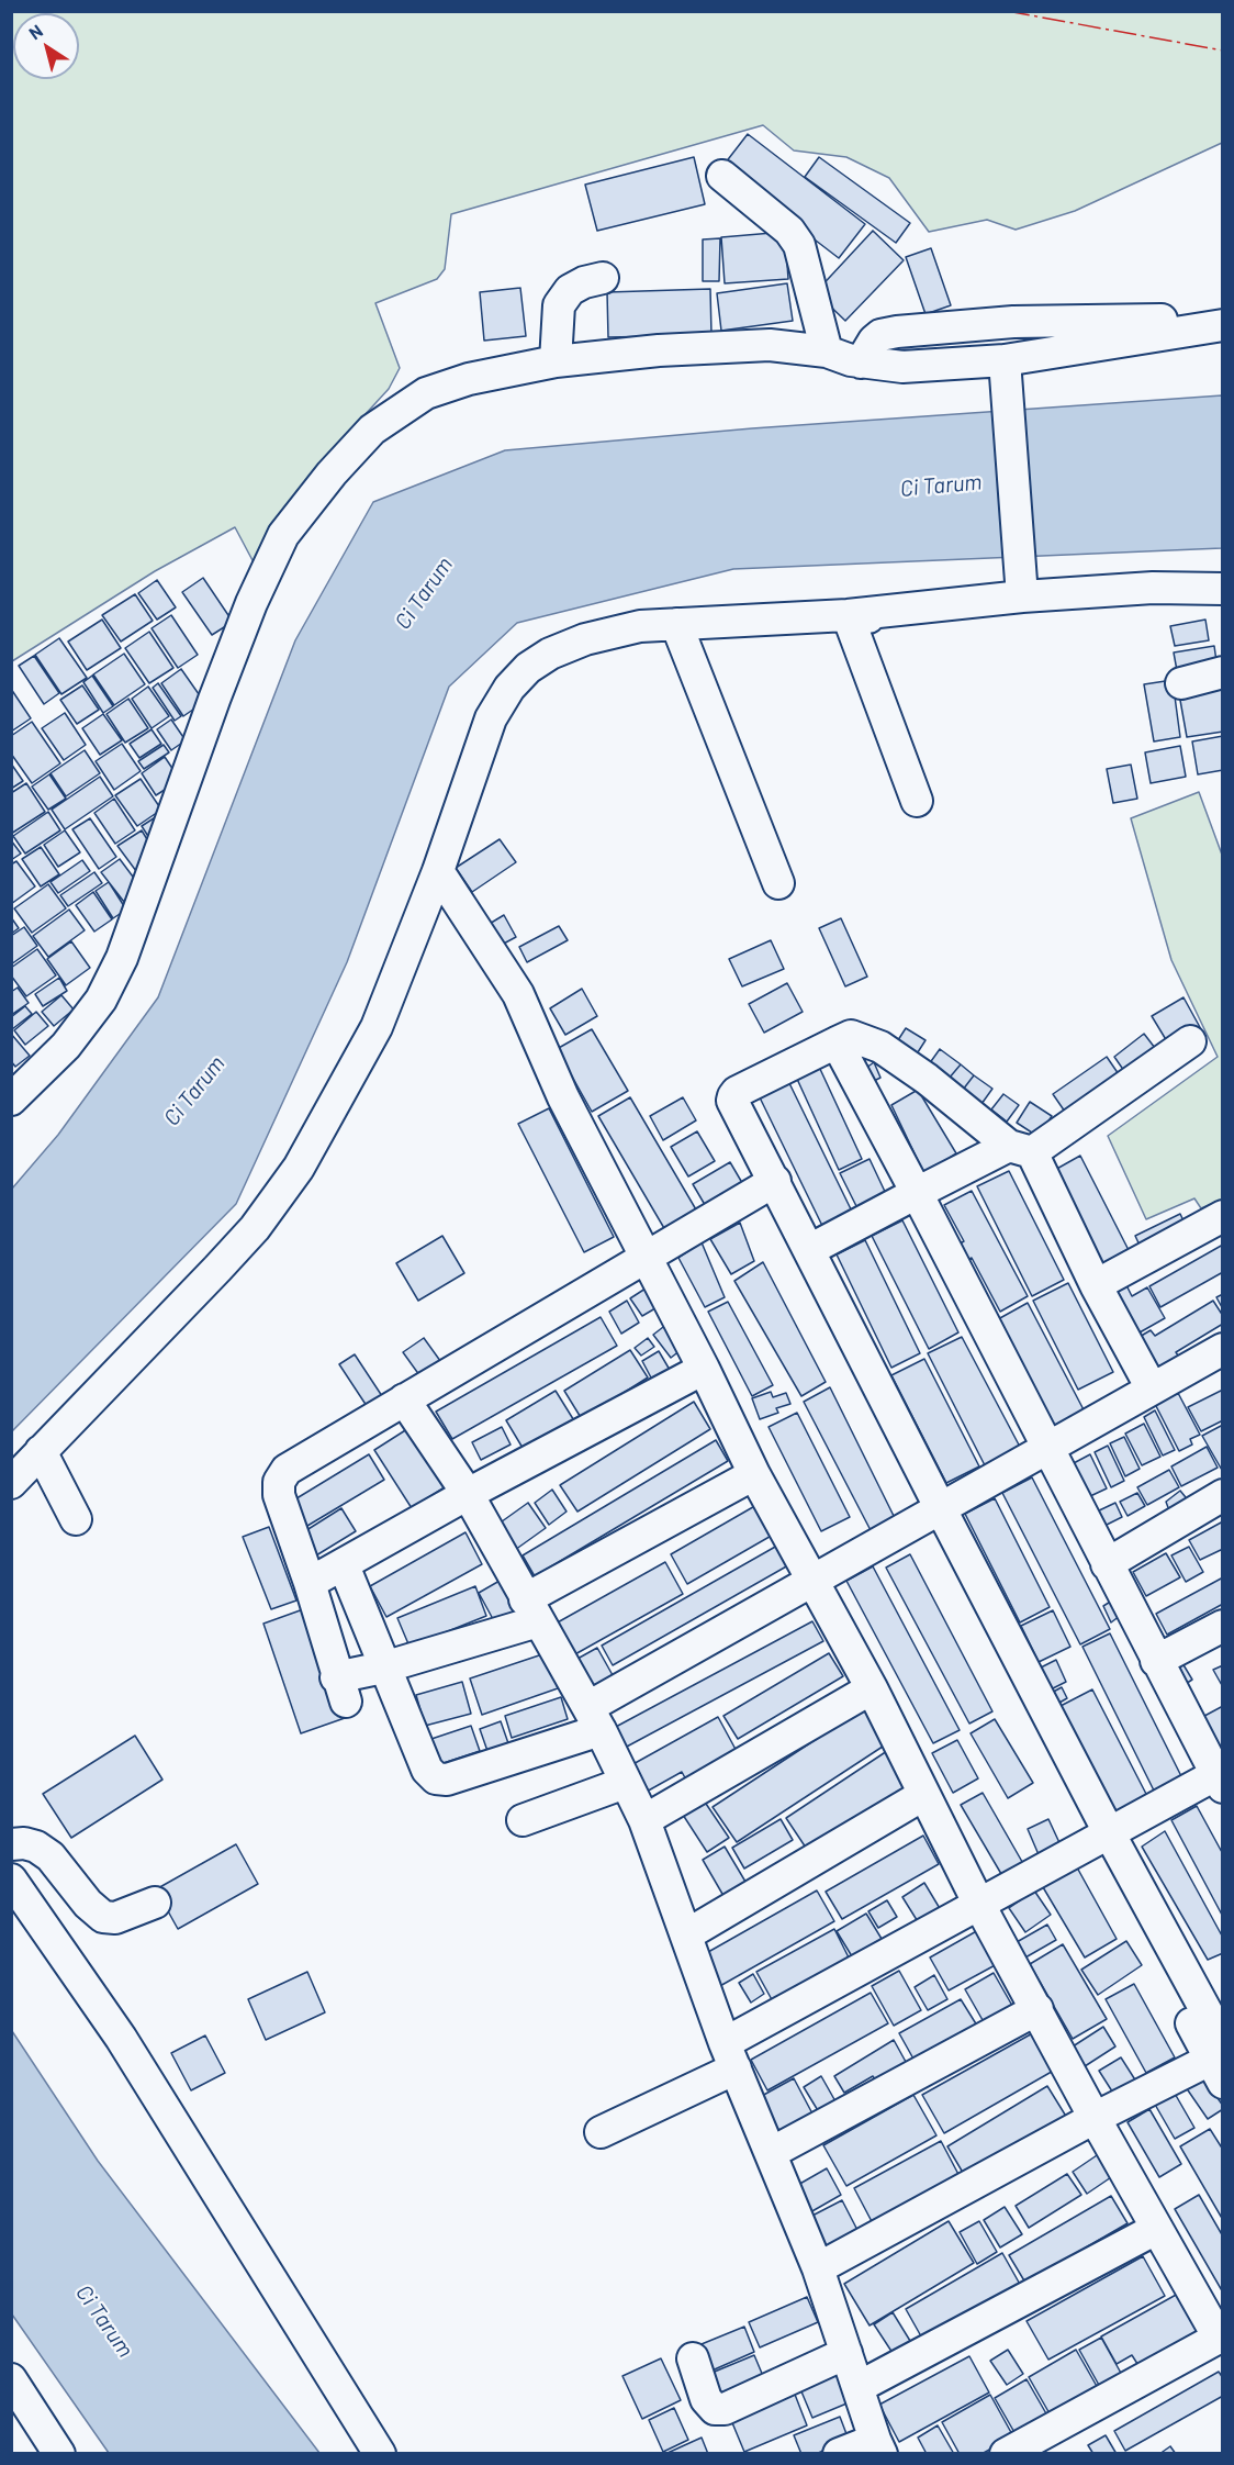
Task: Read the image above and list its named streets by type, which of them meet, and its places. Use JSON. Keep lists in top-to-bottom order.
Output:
{
  "water": ["Ci Tarum"],
  "north": "top left"
}
